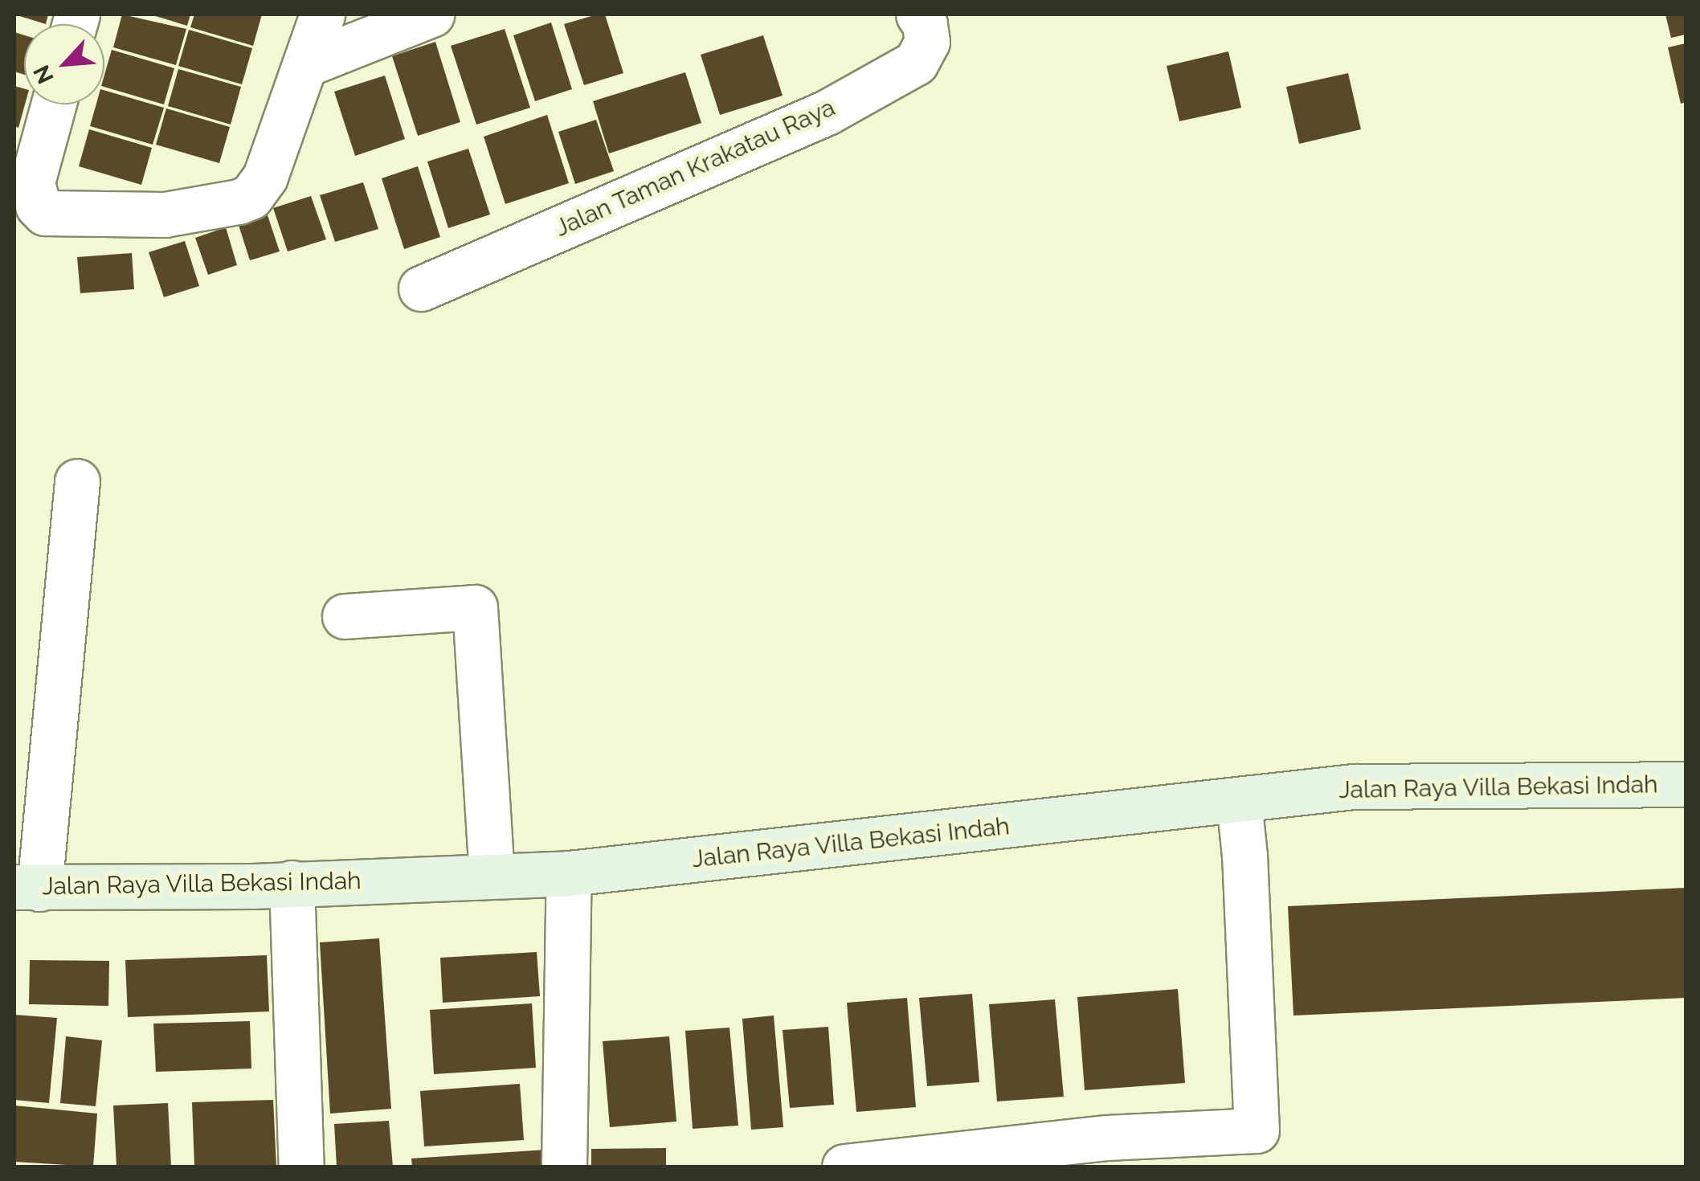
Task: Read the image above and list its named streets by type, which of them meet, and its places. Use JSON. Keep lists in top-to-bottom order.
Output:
{
  "streets": {
    "main road": ["Jalan Raya Villa Bekasi Indah"],
    "street": ["Jalan Taman Krakatau Raya"]
  },
  "north": "bottom left"
}
